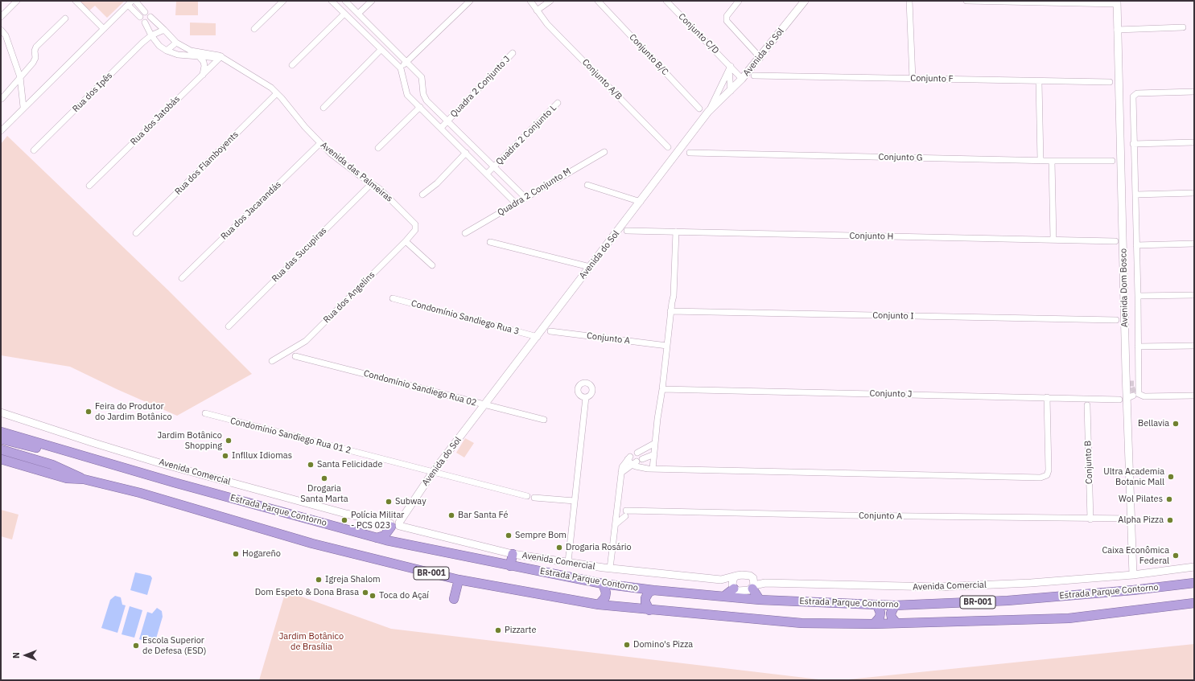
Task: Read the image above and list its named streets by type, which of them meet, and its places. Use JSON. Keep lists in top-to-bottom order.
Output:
{
  "streets": {
    "highway": ["Estrada Parque Contorno", "BR-001"],
    "street": [
      "Conjunto C/D",
      "Avenida do Sol",
      "Conjunto B/C",
      "Conjunto F",
      "Conjunto A/B",
      "Quadra 2 Conjunto J",
      "Rua dos Ipês",
      "Rua dos Jatobás",
      "Quadra 2 Conjunto L",
      "Conjunto G",
      "Rua dos Flamboyents",
      "Avenida das Palmeiras",
      "Quadra 2 Conjunto M",
      "Rua dos Jacarandás",
      "Conjunto H",
      "Rua das Sucupiras",
      "Avenida Dom Bosco",
      "Rua dos Angelins",
      "Conjunto I",
      "Condomínio Sandiego Rua 3",
      "Conjunto A",
      "Condomínio Sandiego Rua 02",
      "Conjunto J",
      "Condomínio Sandiego Rua 01 2",
      "Conjunto B",
      "Avenida Comercial"
    ]
  },
  "crossings": [
    ["Conjunto C/D", "Avenida do Sol"],
    ["Avenida do Sol", "Condomínio Sandiego Rua 3"],
    ["Avenida do Sol", "Condomínio Sandiego Rua 02"],
    ["Avenida do Sol", "Condomínio Sandiego Rua 01 2"],
    ["Avenida do Sol", "Avenida Comercial"],
    ["Rua dos Ipês", "Avenida das Palmeiras"],
    ["Rua dos Jatobás", "Avenida das Palmeiras"],
    ["Rua dos Flamboyents", "Avenida das Palmeiras"],
    ["Avenida das Palmeiras", "Rua dos Jacarandás"],
    ["Avenida das Palmeiras", "Rua das Sucupiras"],
    ["Avenida das Palmeiras", "Rua dos Angelins"],
    ["Avenida Dom Bosco", "Conjunto A"],
    ["Avenida Dom Bosco", "Avenida Comercial"],
    ["Conjunto A", "Conjunto B"]
  ],
  "parks": ["Jardim Botânico de Brasília"],
  "places": [
    "Feira do Produtor do Jardim Botânico",
    "Bellavia",
    "Jardim Botânico Shopping",
    "Infllux Idiomas",
    "Santa Felicidade",
    "Ultra Academia Botanic Mall",
    "Drogaria Santa Marta",
    "Wol Pilates",
    "Subway",
    "Bar Santa Fé",
    "Polícia Militar - PCS 023",
    "Alpha Pizza",
    "Sempre Bom",
    "Drogaria Rosário",
    "Hogareño",
    "Caixa Econômica Federal",
    "Igreja Shalom",
    "Dom Espeto & Dona Brasa",
    "Toca do Açaí",
    "Pizzarte",
    "Domino's Pizza",
    "Escola Superior de Defesa (ESD)"
  ],
  "north": "left"
}
